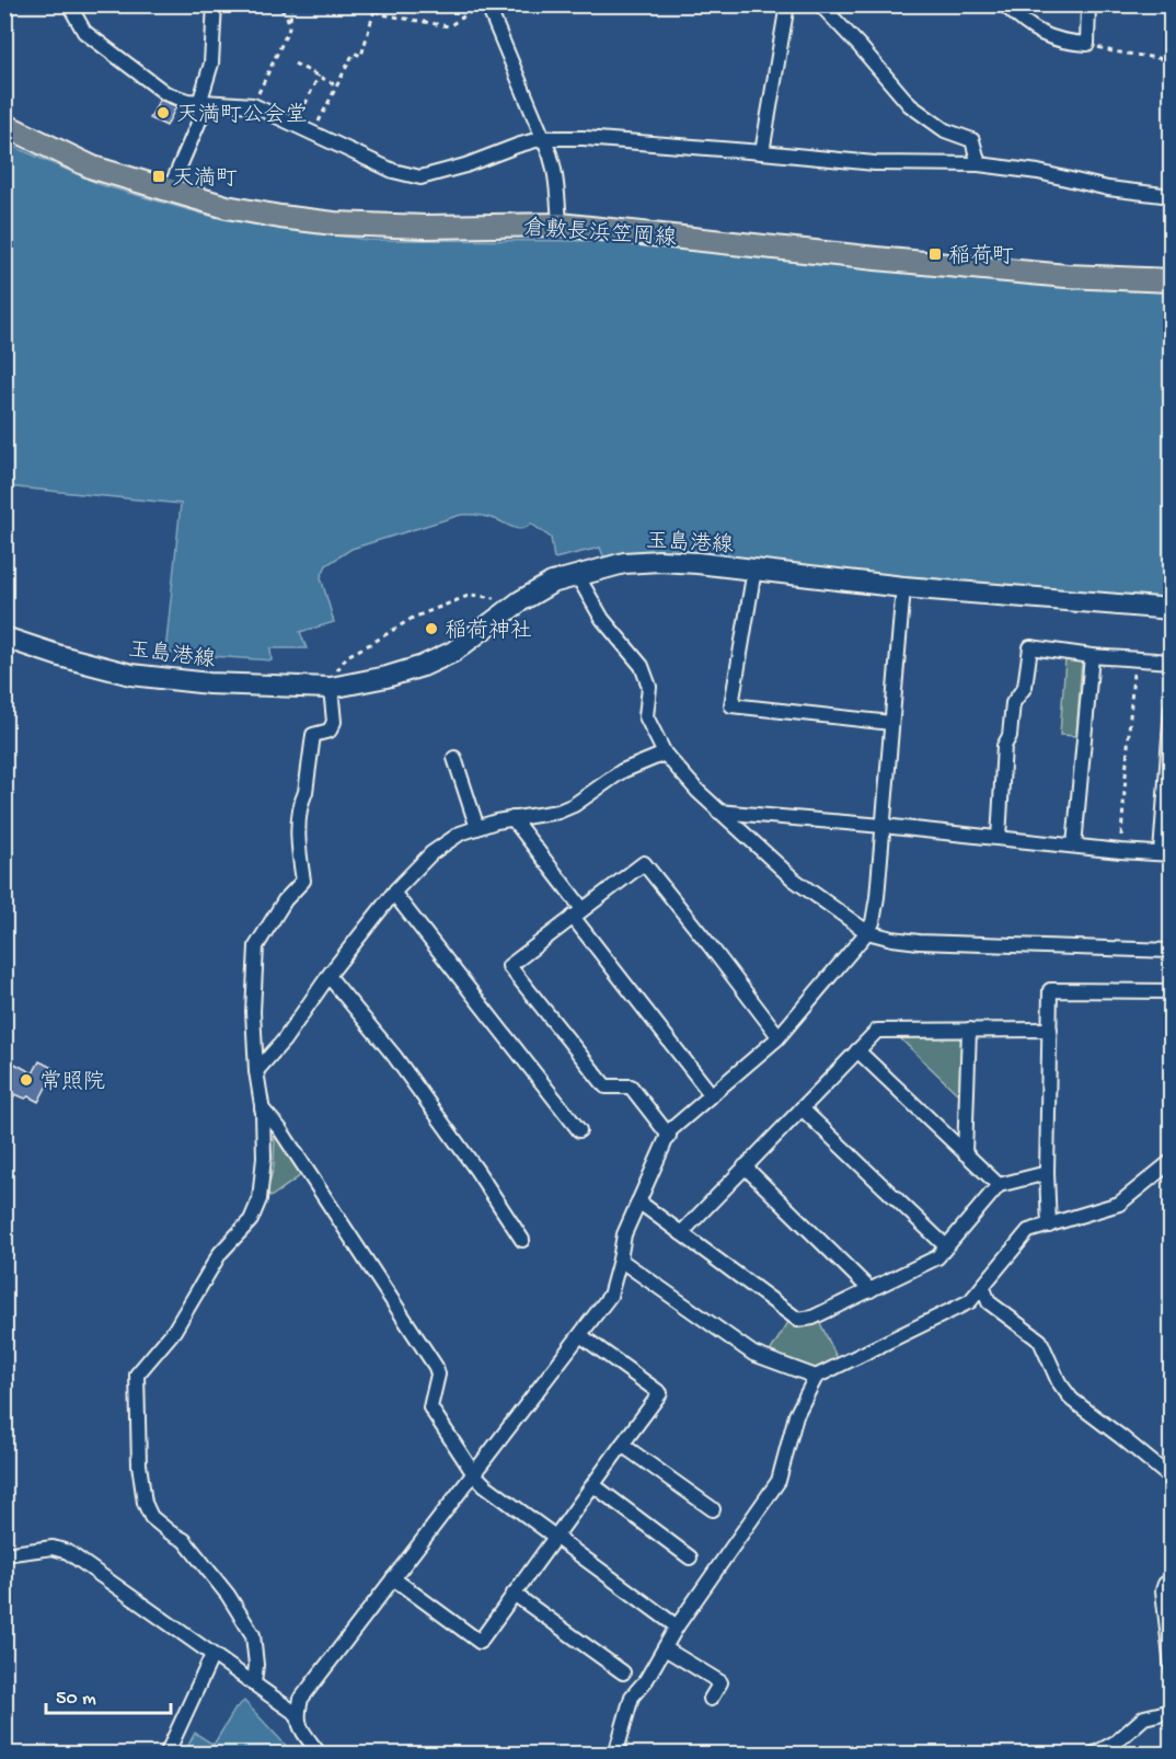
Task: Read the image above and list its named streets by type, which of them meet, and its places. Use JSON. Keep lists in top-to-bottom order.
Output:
{
  "streets": {
    "main road": ["倉敷長浜笠岡線", "玉島港線"]
  },
  "places": {
    "other": ["天満町公会堂", "稲荷神社", "常照院"],
    "transit": ["天満町", "稲荷町"]
  },
  "scale_bar": "50 m"
}
